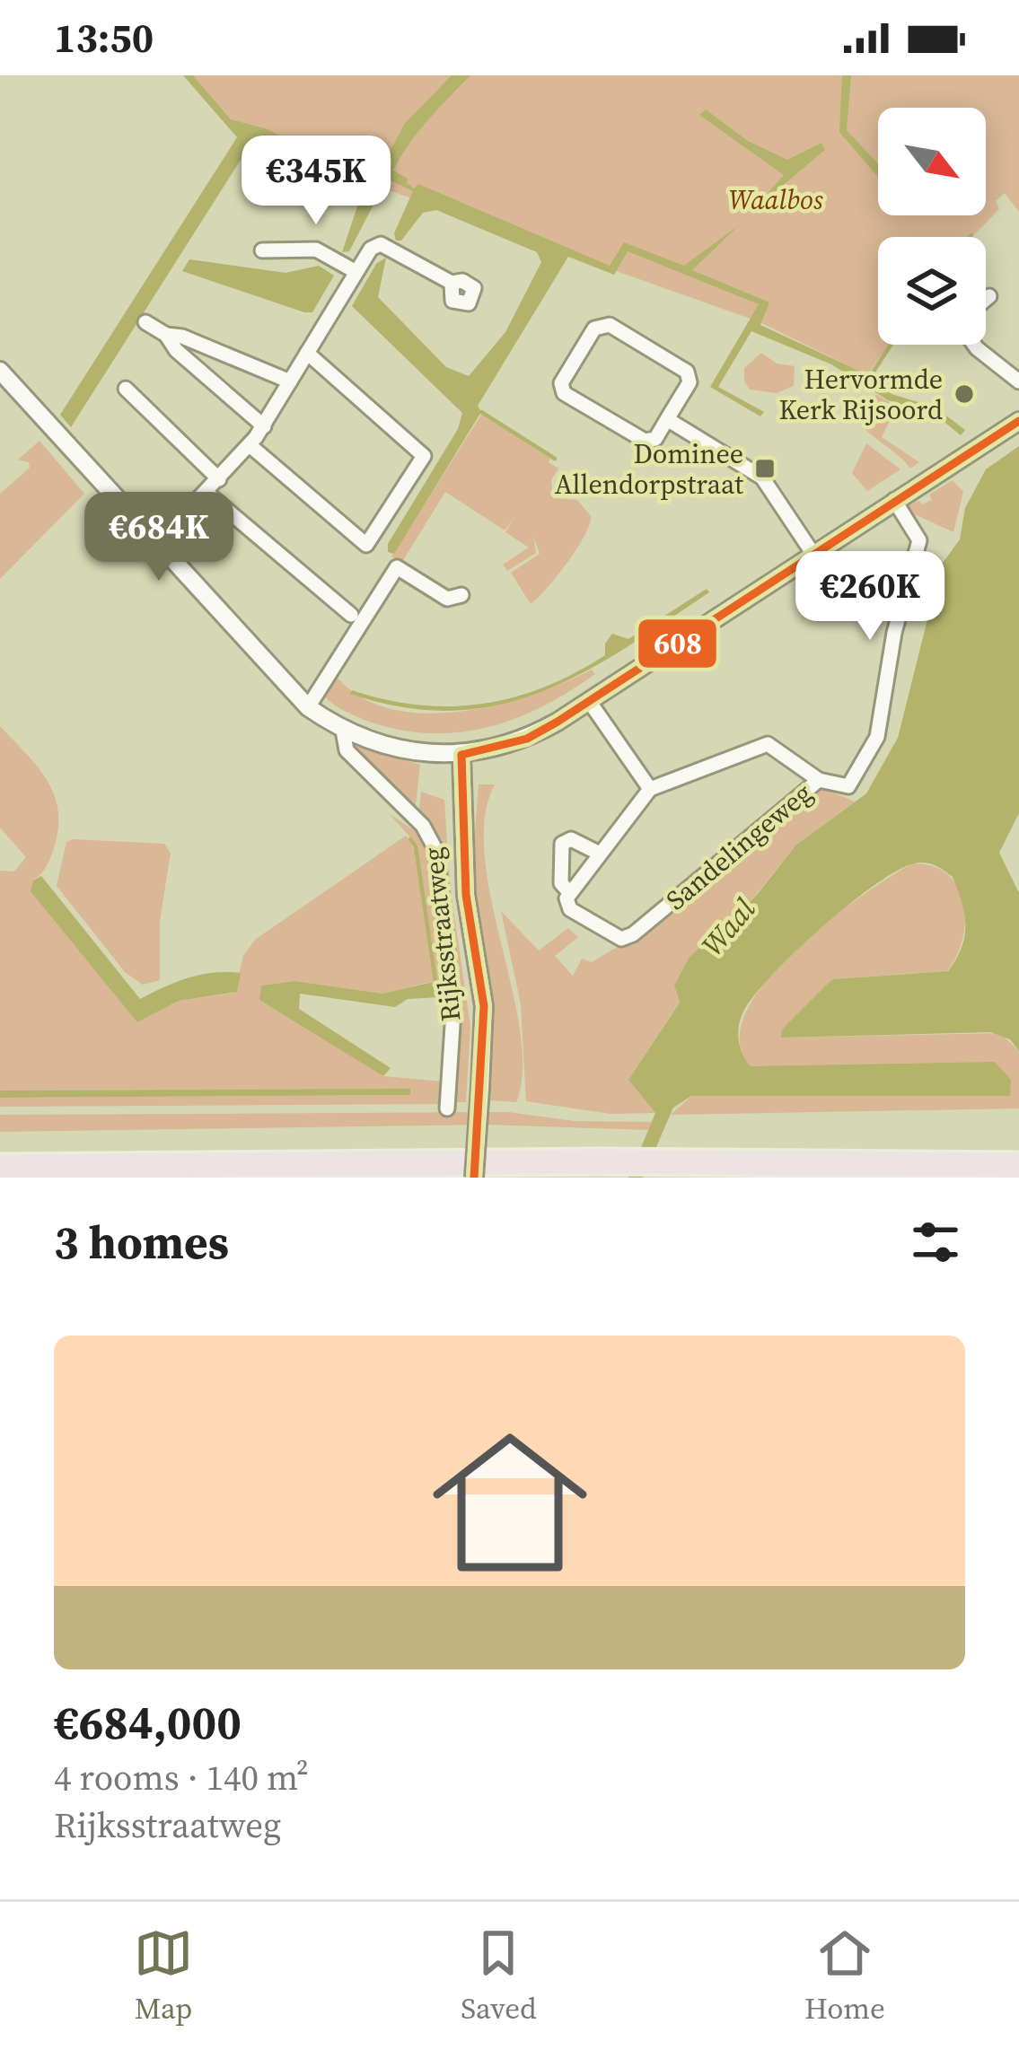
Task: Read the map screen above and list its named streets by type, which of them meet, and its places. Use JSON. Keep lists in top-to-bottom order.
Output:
{
  "streets": {
    "street": ["Sandelingeweg", "Rijksstraatweg"]
  },
  "water": ["Waal"],
  "parks": ["Waalbos"],
  "places": {
    "other": ["Hervormde Kerk Rijsoord"],
    "transit": ["Dominee Allendorpstraat"]
  },
  "lines": ["transit line 608"],
  "north": "bottom right",
  "page": {
    "status": "13:50",
    "price": ["€345K", "€684K", "€260K"],
    "heading": "3 homes",
    "list": [
      {
        "name": "€684,000",
        "note": "4 rooms · 140 m² · Rijksstraatweg"
      }
    ],
    "tabs": ["Map", "Saved", "Home"]
  }
}
